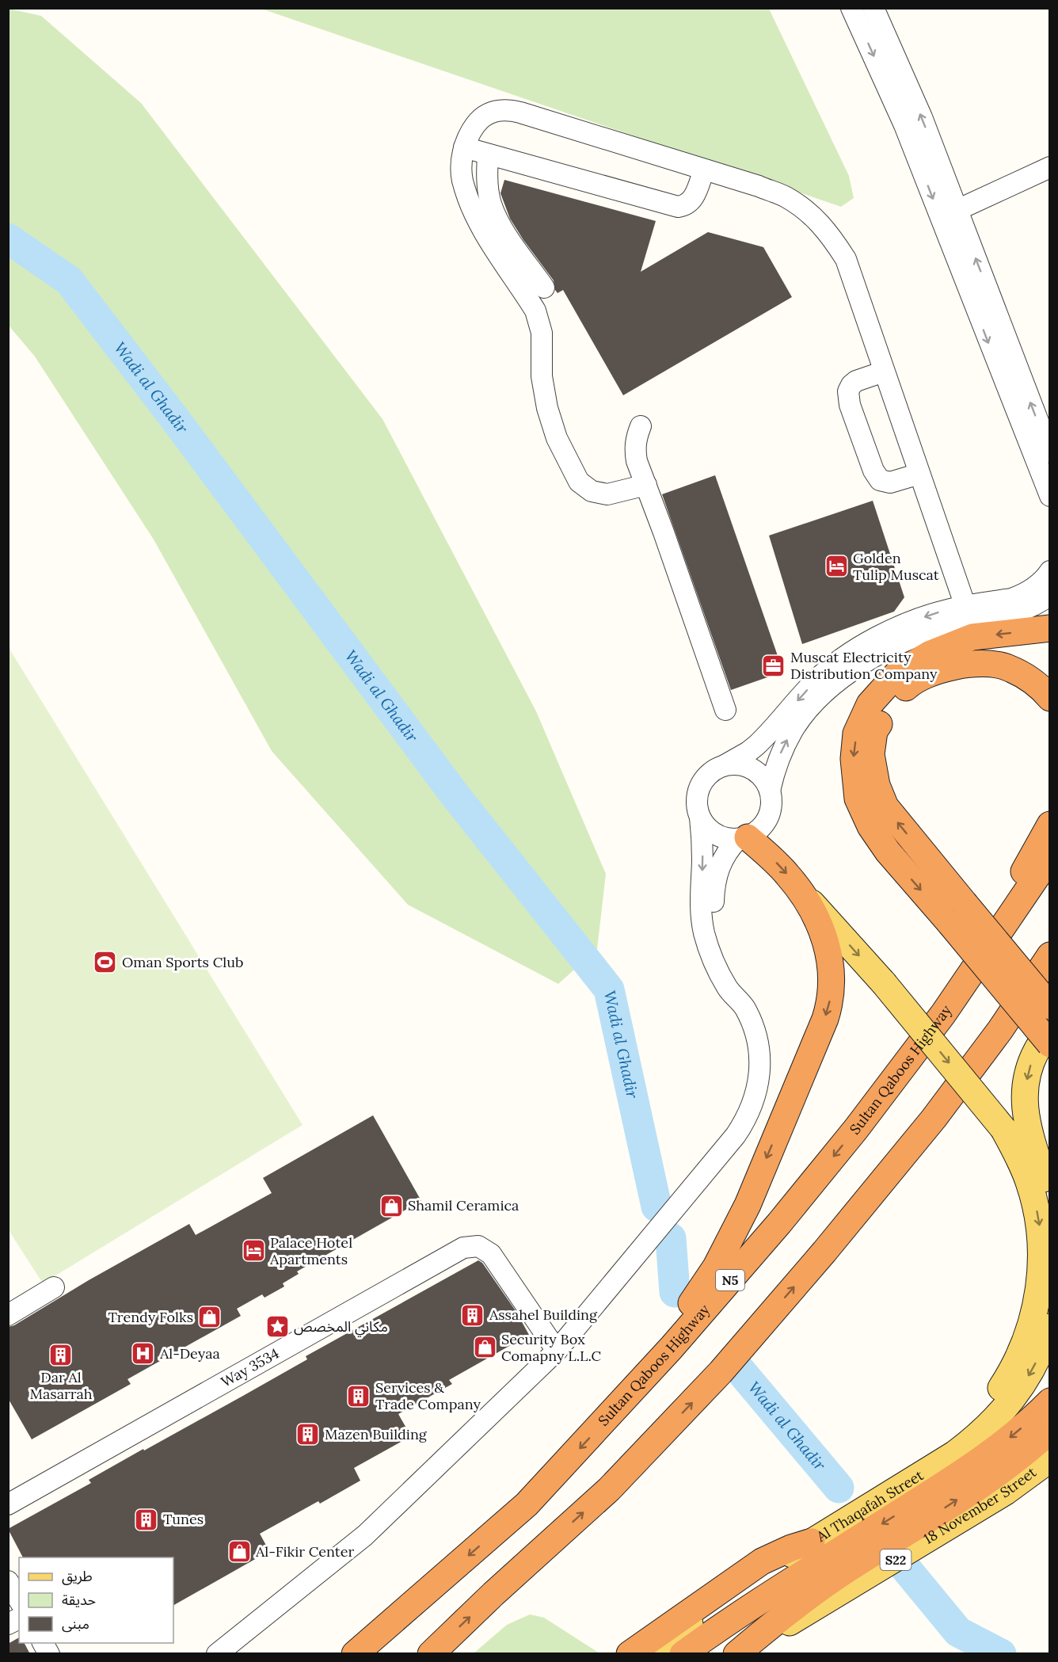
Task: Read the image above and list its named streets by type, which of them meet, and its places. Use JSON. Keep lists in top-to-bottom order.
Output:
{
  "streets": {
    "highway": ["Sultan Qaboos Highway", "N5"],
    "main road": ["Al Thaqafah Street", "18 November Street", "S22"],
    "street": ["Way 3534"]
  },
  "one_way": ["Al Thaqafah Street"],
  "water": ["Wadi al Ghadir"],
  "places": {
    "hotel": ["Golden Tulip Muscat", "Palace Hotel Apartments"],
    "office": ["Muscat Electricity Distribution Company"],
    "sports": ["Oman Sports Club"],
    "shop": [
      "Shamil Ceramica",
      "Trendy Folks",
      "Security Box Comapny L.L.C",
      "Al-Fikir Center"
    ],
    "building": [
      "Assahel Building",
      "Dar Al Masarrah",
      "Services & Trade Company",
      "Mazen Building",
      "Tunes"
    ],
    "place": ["مكاني المخصص"],
    "hospital": ["Al-Deyaa"]
  },
  "legend": ["طريق", "حديقة", "مبنى"]
}
